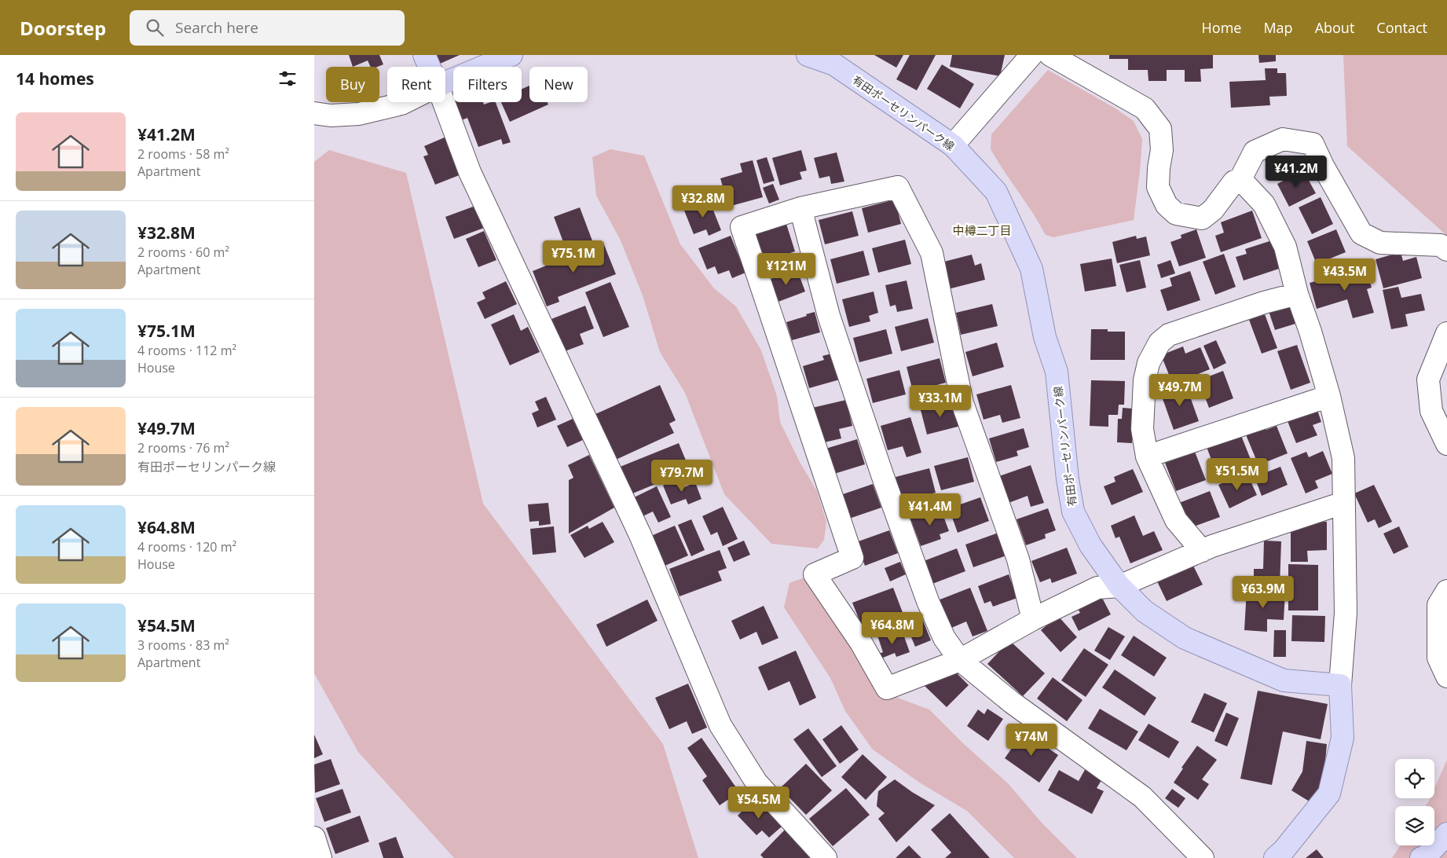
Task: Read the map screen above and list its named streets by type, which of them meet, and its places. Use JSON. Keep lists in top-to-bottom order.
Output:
{
  "streets": {
    "main road": ["有田ポーセリンパーク線"]
  },
  "districts": ["中樽二丁目"],
  "page": {
    "header": "Doorstep",
    "search": "Search here",
    "nav": [
      "Home",
      "Map",
      "About",
      "Contact"
    ],
    "heading": "14 homes",
    "chip": [
      "Buy",
      "Rent",
      "Filters",
      "New"
    ],
    "list": [
      {
        "name": "¥41.2M",
        "note": "2 rooms · 58 m² · Apartment"
      },
      {
        "name": "¥32.8M",
        "note": "2 rooms · 60 m² · Apartment"
      },
      {
        "name": "¥75.1M",
        "note": "4 rooms · 112 m² · House"
      },
      {
        "name": "¥49.7M",
        "note": "2 rooms · 76 m² · 有田ポーセリンパーク線"
      },
      {
        "name": "¥64.8M",
        "note": "4 rooms · 120 m² · House"
      },
      {
        "name": "¥54.5M",
        "note": "3 rooms · 83 m² · Apartment"
      }
    ],
    "price": [
      "¥41.2M",
      "¥32.8M",
      "¥75.1M",
      "¥121M",
      "¥43.5M",
      "¥49.7M",
      "¥33.1M",
      "¥51.5M",
      "¥79.7M",
      "¥41.4M",
      "¥63.9M",
      "¥64.8M",
      "¥74M",
      "¥54.5M"
    ]
  }
}
